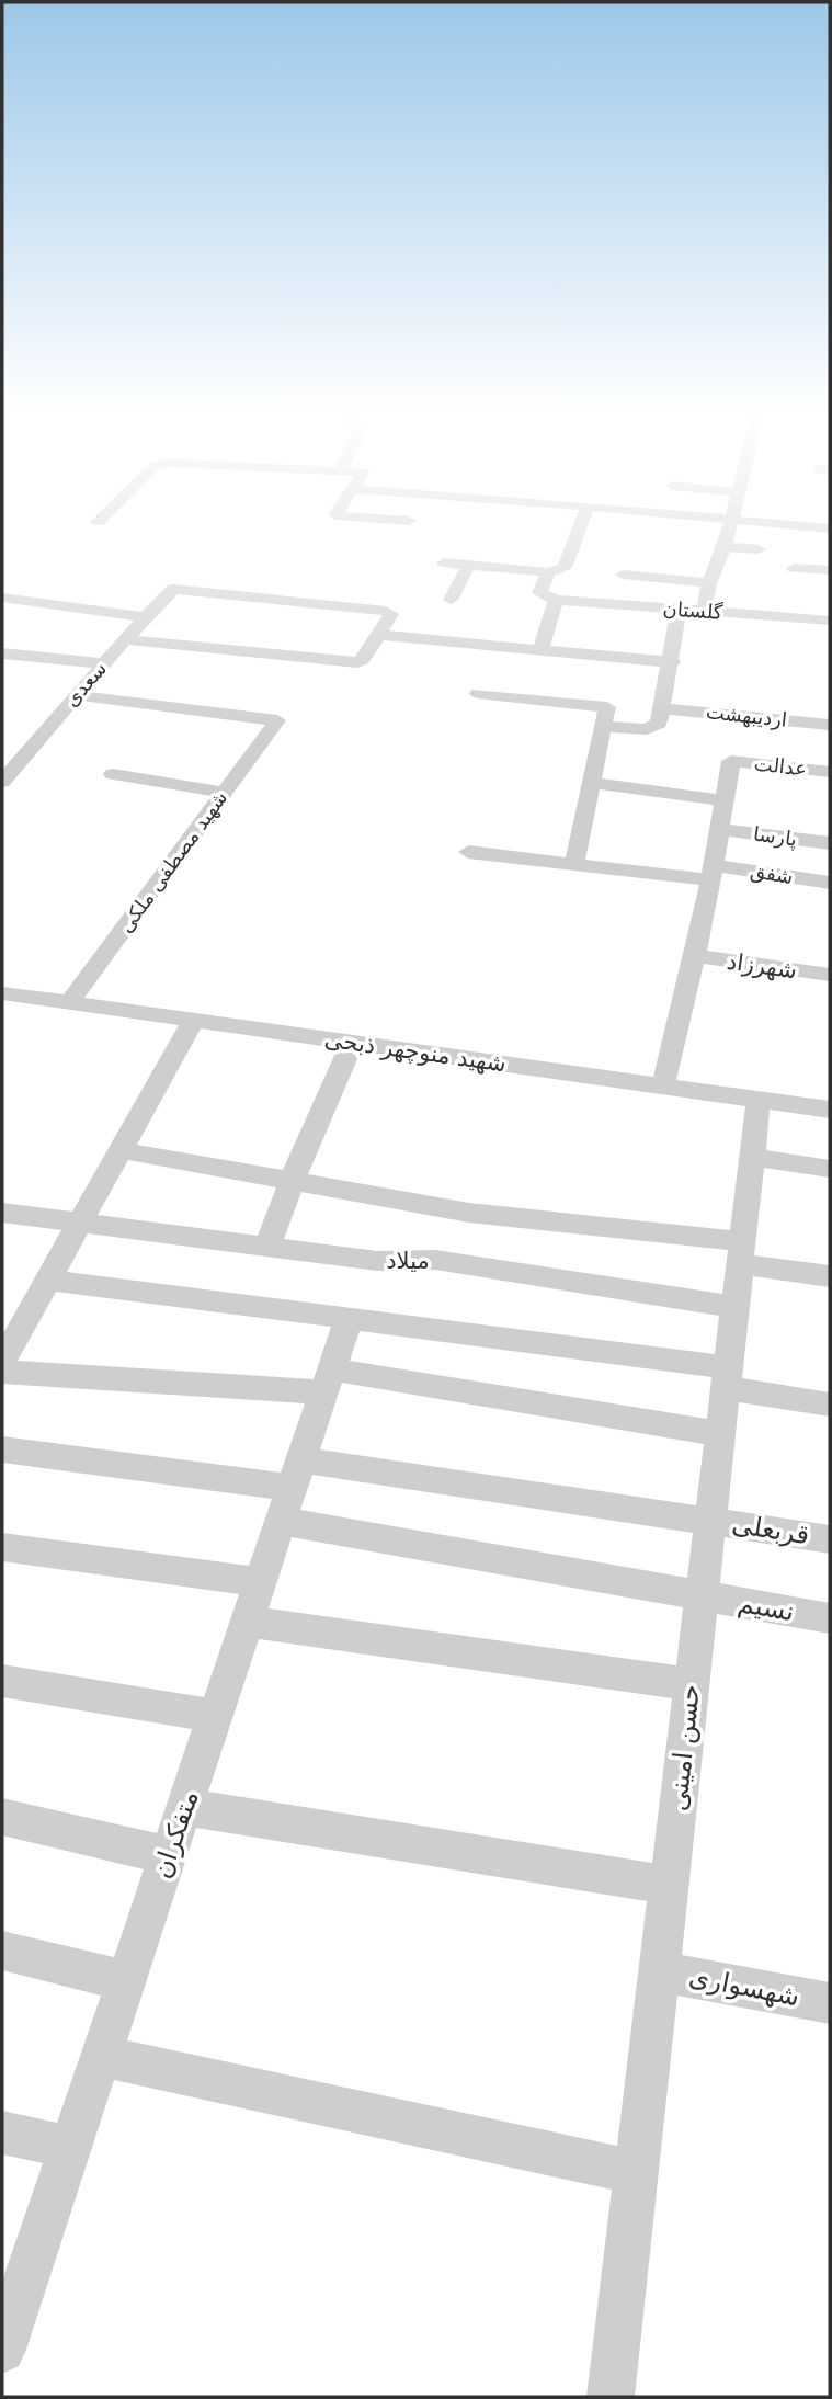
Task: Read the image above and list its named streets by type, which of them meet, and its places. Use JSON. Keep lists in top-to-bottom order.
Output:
{
  "streets": {
    "street": [
      "گلستان",
      "سعدی",
      "اردیبهشت",
      "عدالت",
      "پارسا",
      "شهید مصطفی ملکی",
      "شفق",
      "شهرزاد",
      "شهید منوچهر ذبحی",
      "میلاد",
      "قربعلی",
      "نسیم",
      "حسن امینی",
      "متفکران",
      "شهسواری"
    ]
  },
  "crossings": [
    ["سعدی", "شهید مصطفی ملکی"],
    ["شهید مصطفی ملکی", "شهید منوچهر ذبحی"],
    ["شهید منوچهر ذبحی", "حسن امینی"],
    ["میلاد", "حسن امینی"],
    ["قربعلی", "نسیم"],
    ["قربعلی", "حسن امینی"],
    ["قربعلی", "متفکران"],
    ["نسیم", "حسن امینی"],
    ["نسیم", "متفکران"],
    ["حسن امینی", "شهسواری"]
  ]
}
